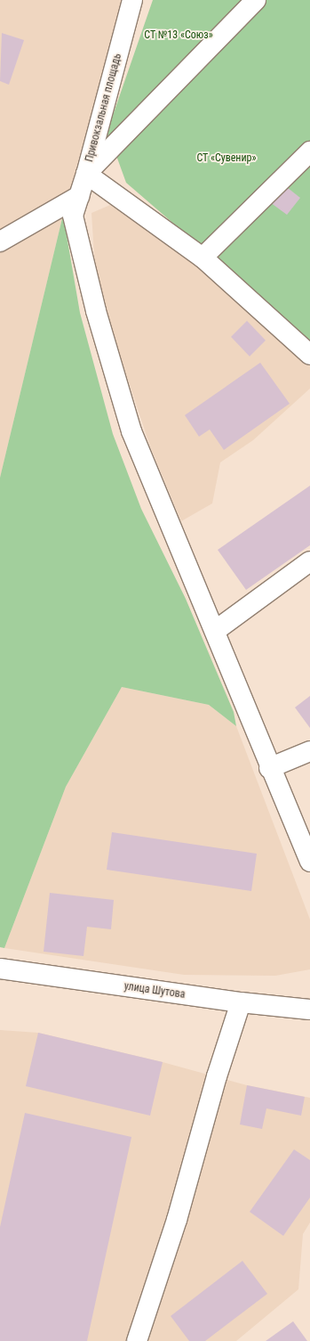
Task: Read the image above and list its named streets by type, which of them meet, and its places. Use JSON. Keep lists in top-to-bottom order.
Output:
{
  "streets": {
    "street": ["Привокзальная площадь", "улица Шутова"]
  },
  "parks": ["СТ №13 «Союз»", "СТ «Сувенир»"]
}
